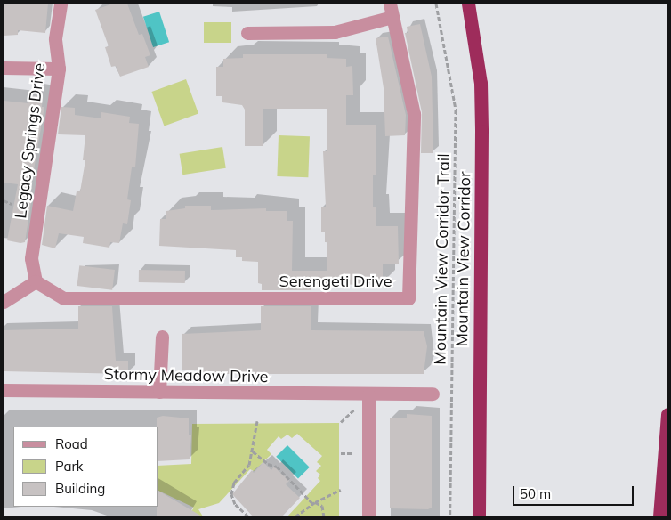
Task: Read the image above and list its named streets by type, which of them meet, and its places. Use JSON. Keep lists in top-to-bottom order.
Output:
{
  "streets": {
    "highway": ["Mountain View Corridor"],
    "street": ["Legacy Springs Drive", "Serengeti Drive", "Stormy Meadow Drive"],
    "path": ["Mountain View Corridor Trail"]
  },
  "crossings": [
    ["Legacy Springs Drive", "Serengeti Drive"]
  ],
  "legend": ["Road", "Park", "Building"],
  "scale_bar": "50 m"
}
